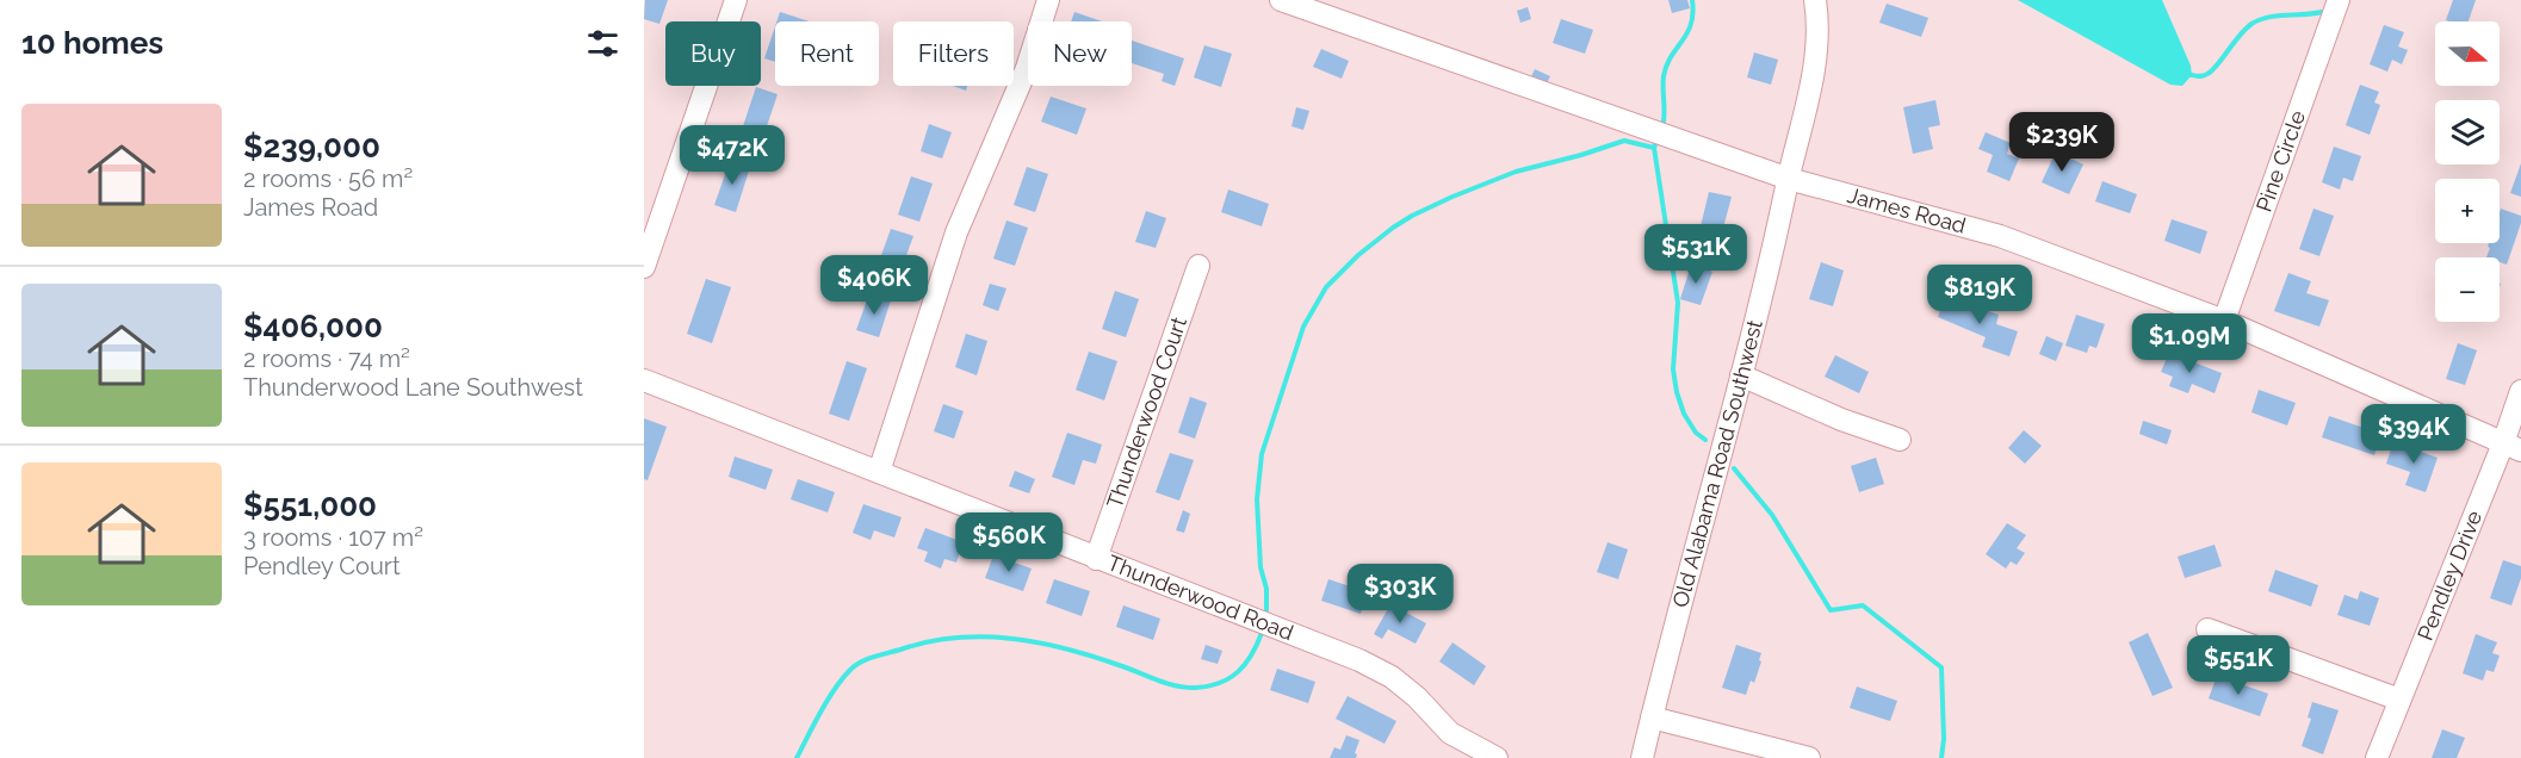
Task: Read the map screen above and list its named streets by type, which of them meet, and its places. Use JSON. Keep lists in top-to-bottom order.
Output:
{
  "streets": {
    "street": [
      "Pine Circle",
      "James Road",
      "Thunderwood Court",
      "Old Alabama Road Southwest",
      "Pendley Drive",
      "Thunderwood Road"
    ]
  },
  "crossings": [
    ["Pine Circle", "James Road"],
    ["James Road", "Old Alabama Road Southwest"],
    ["James Road", "Pendley Drive"],
    ["Thunderwood Court", "Thunderwood Road"]
  ],
  "north": "right",
  "page": {
    "heading": "10 homes",
    "map_buttons": ["+", "−"],
    "chip": [
      "Buy",
      "Rent",
      "Filters",
      "New"
    ],
    "list": [
      {
        "name": "$239,000",
        "note": "2 rooms · 56 m² · James Road"
      },
      {
        "name": "$406,000",
        "note": "2 rooms · 74 m² · Thunderwood Lane Southwest"
      },
      {
        "name": "$551,000",
        "note": "3 rooms · 107 m² · Pendley Court"
      }
    ],
    "price": [
      "$239K",
      "$472K",
      "$531K",
      "$406K",
      "$819K",
      "$1.09M",
      "$394K",
      "$560K",
      "$303K",
      "$551K"
    ]
  }
}
